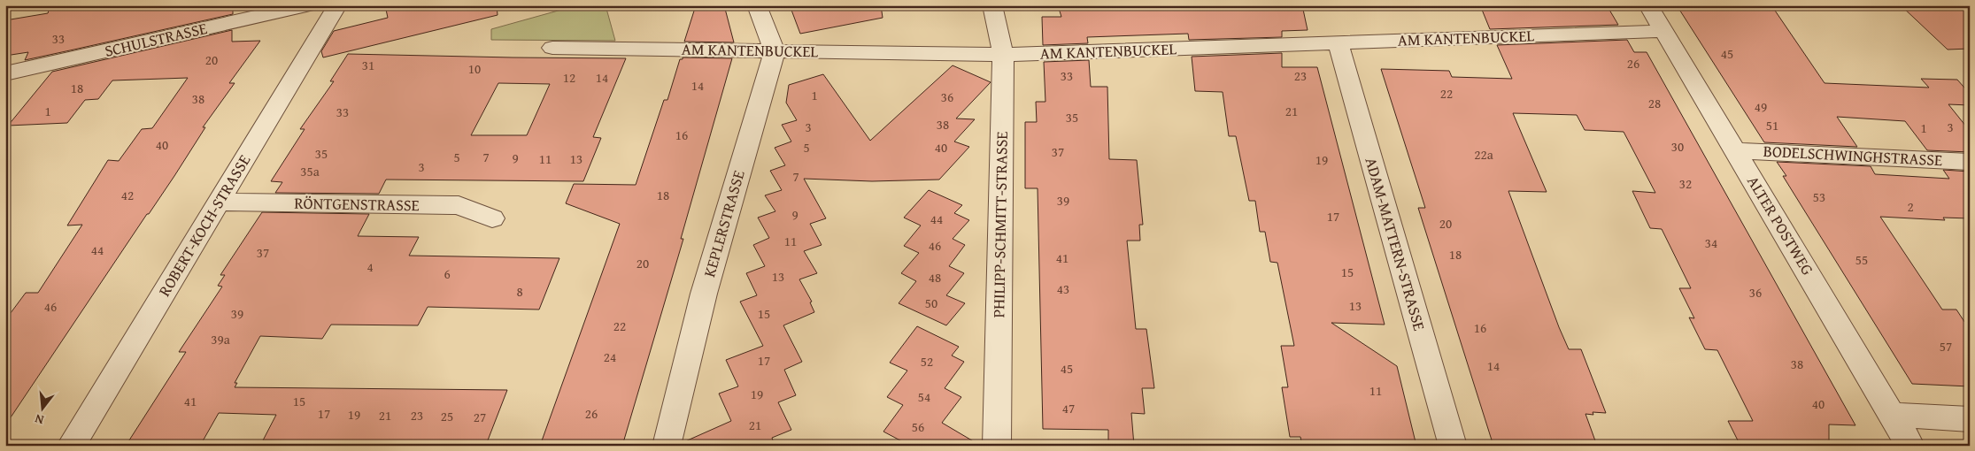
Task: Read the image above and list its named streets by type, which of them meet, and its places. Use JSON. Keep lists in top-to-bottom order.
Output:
{
  "streets": {
    "street": [
      "AM KANTENBUCKEL",
      "SCHULSTRASSE",
      "BODELSCHWINGHSTRASSE",
      "RÖNTGENSTRASSE",
      "KEPLERSTRASSE",
      "PHILIPP-SCHMITT-STRASSE",
      "ROBERT-KOCH-STRASSE",
      "ALTER POSTWEG",
      "ADAM-MATTERN-STRASSE"
    ]
  },
  "crossings": [
    ["AM KANTENBUCKEL", "KEPLERSTRASSE"],
    ["AM KANTENBUCKEL", "PHILIPP-SCHMITT-STRASSE"],
    ["AM KANTENBUCKEL", "ALTER POSTWEG"],
    ["AM KANTENBUCKEL", "ADAM-MATTERN-STRASSE"],
    ["BODELSCHWINGHSTRASSE", "ALTER POSTWEG"],
    ["RÖNTGENSTRASSE", "ROBERT-KOCH-STRASSE"]
  ],
  "house_numbers": [
    "33",
    "45",
    "20",
    "26",
    "31",
    "10",
    "33",
    "23",
    "12",
    "14",
    "14",
    "18",
    "22",
    "1",
    "36",
    "38",
    "28",
    "49",
    "1",
    "21",
    "33",
    "35",
    "38",
    "51",
    "3",
    "3",
    "1",
    "16",
    "40",
    "30",
    "5",
    "40",
    "37",
    "35",
    "22a",
    "5",
    "7",
    "9",
    "11",
    "13",
    "19",
    "3",
    "35a",
    "7",
    "32",
    "42",
    "18",
    "53",
    "39",
    "2",
    "9",
    "17",
    "44",
    "20",
    "11",
    "34",
    "46",
    "44",
    "37",
    "18",
    "41",
    "55",
    "20",
    "4",
    "15",
    "6",
    "13",
    "48",
    "43",
    "8",
    "36",
    "50",
    "13",
    "46",
    "39",
    "15",
    "22",
    "16",
    "39a",
    "57",
    "24",
    "17",
    "52",
    "38",
    "14",
    "45",
    "11",
    "19",
    "54",
    "41",
    "15",
    "40",
    "47",
    "17",
    "26",
    "19",
    "21",
    "23",
    "25",
    "27",
    "21",
    "56"
  ],
  "north": "bottom"
}
